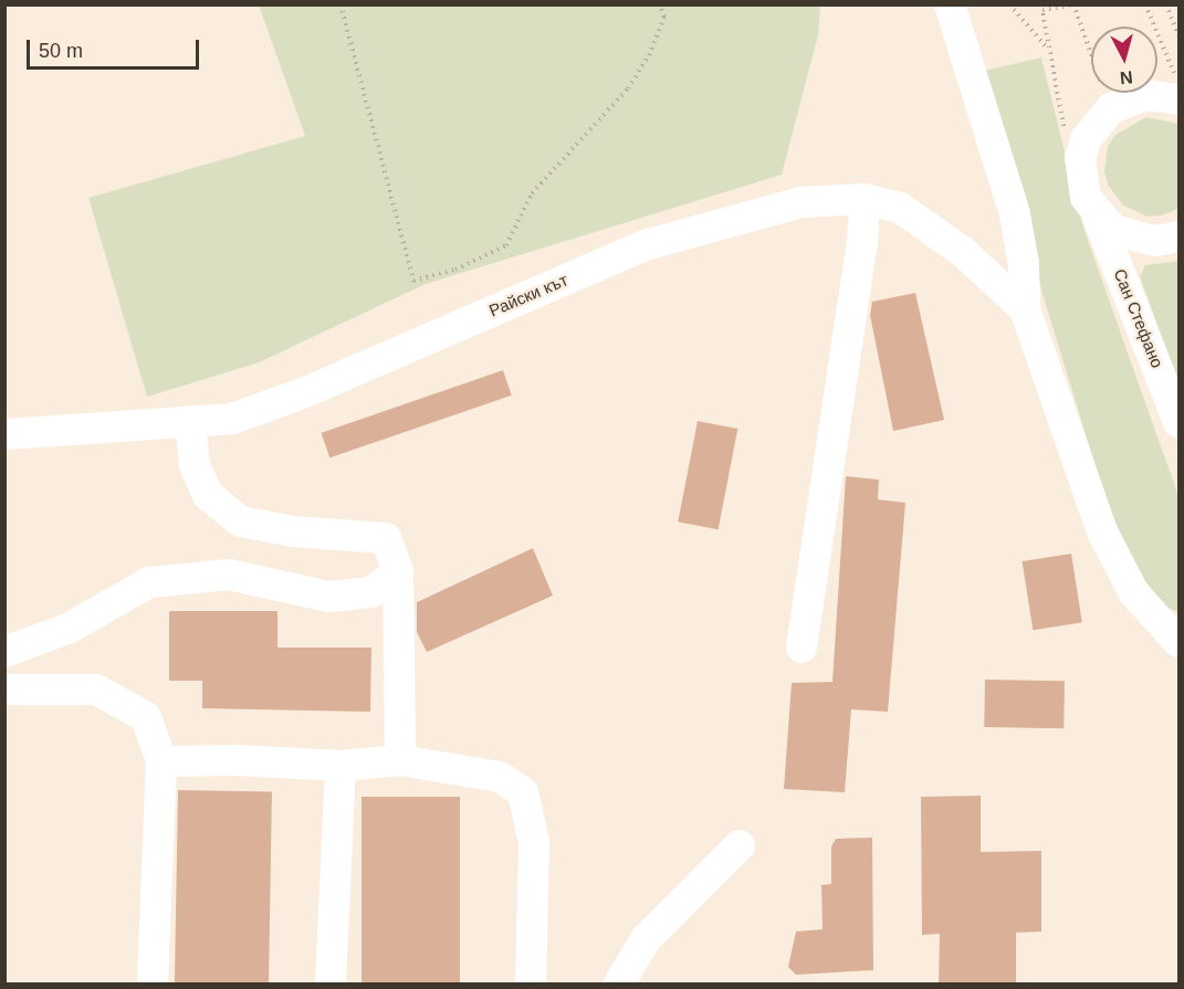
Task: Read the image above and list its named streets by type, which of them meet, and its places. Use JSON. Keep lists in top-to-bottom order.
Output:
{
  "streets": {
    "street": ["Райски кът", "Сан Стефано"]
  },
  "scale_bar": "50 m",
  "north": "bottom"
}
